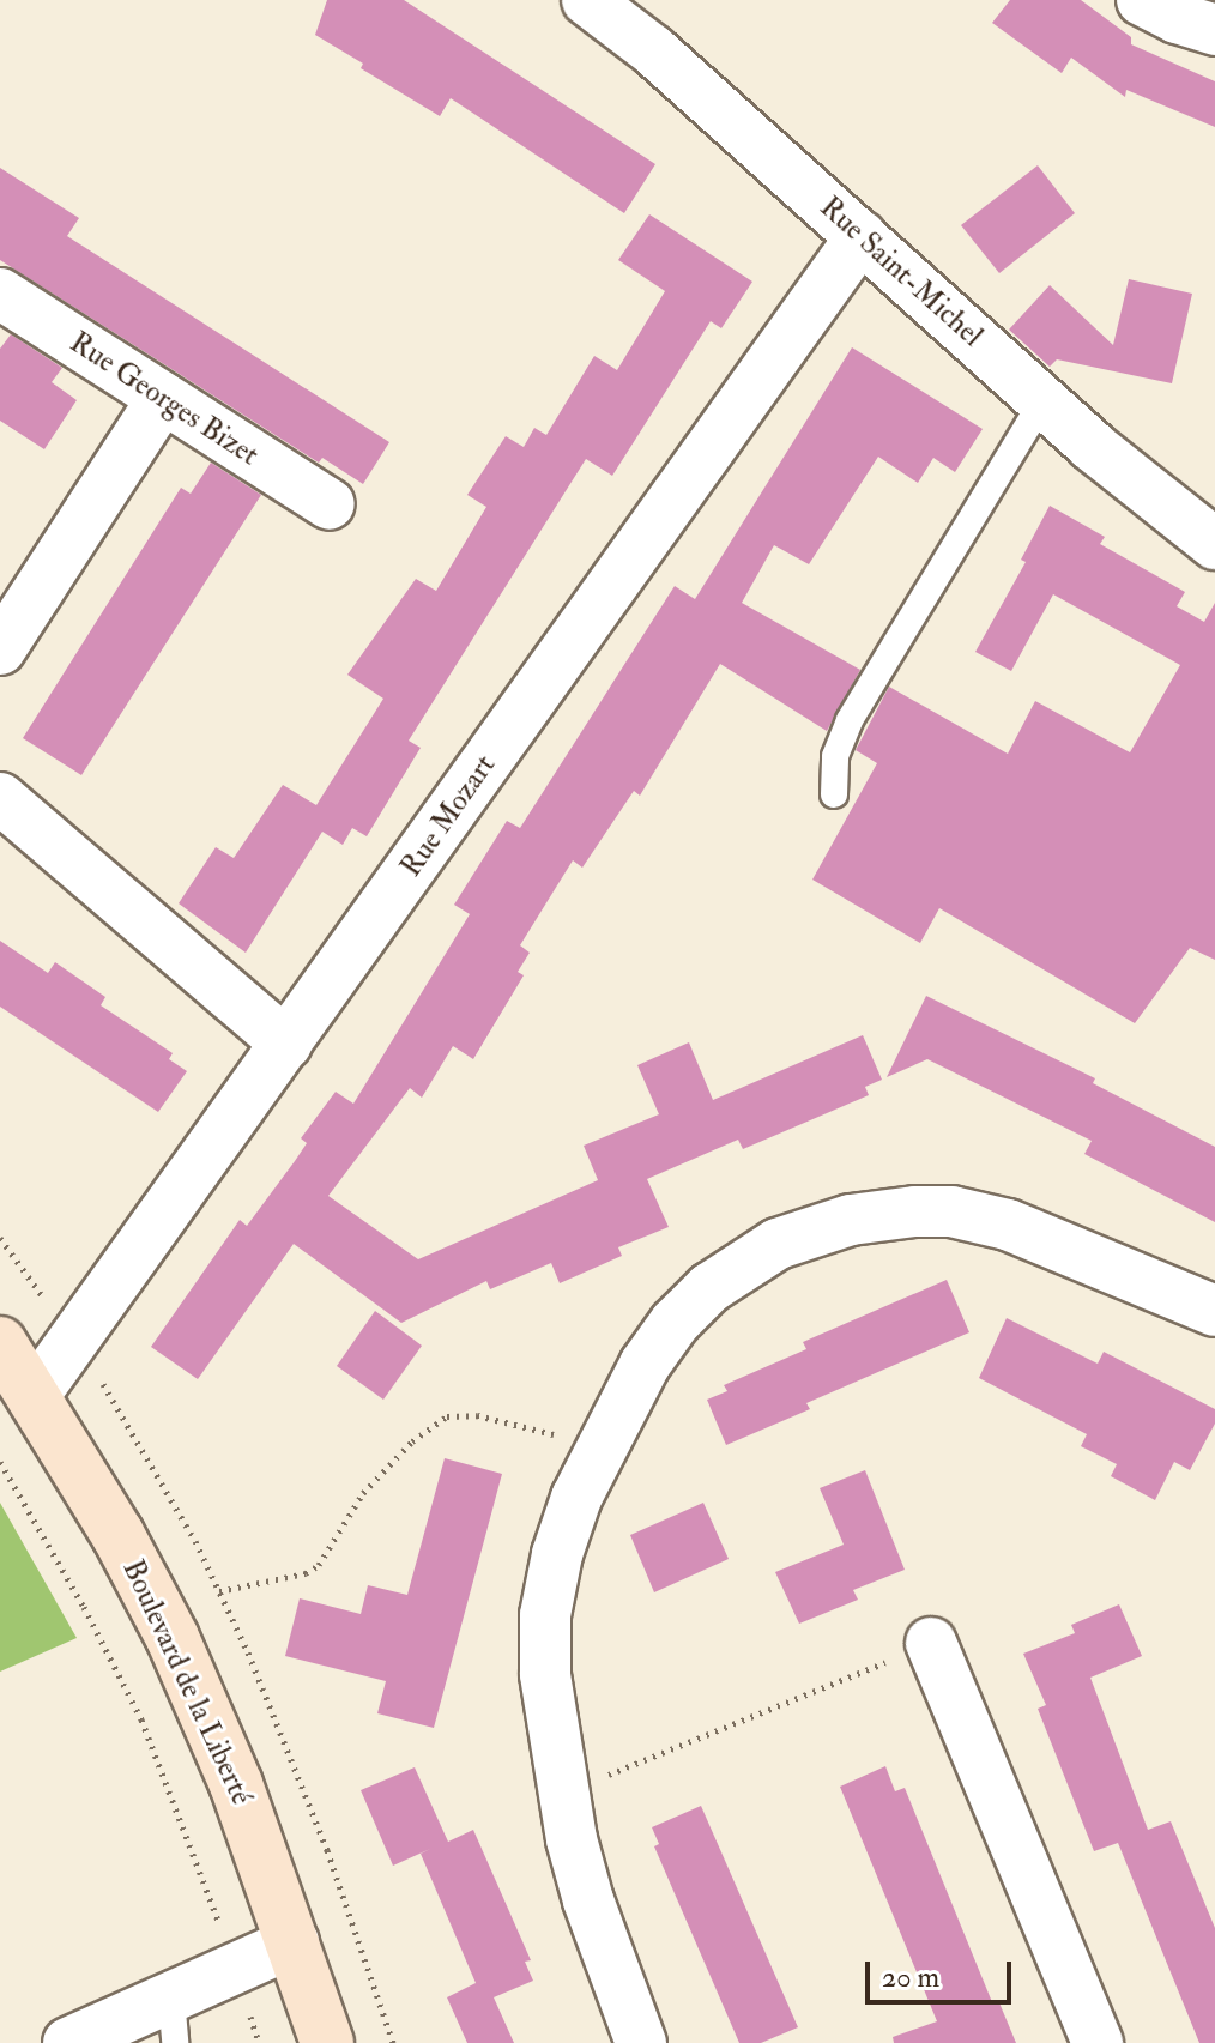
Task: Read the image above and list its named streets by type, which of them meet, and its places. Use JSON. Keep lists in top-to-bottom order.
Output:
{
  "streets": {
    "main road": ["Boulevard de la Liberté"],
    "street": ["Rue Saint-Michel", "Rue Georges Bizet", "Rue Mozart"]
  },
  "crossings": [
    ["Rue Saint-Michel", "Rue Mozart"],
    ["Rue Mozart", "Boulevard de la Liberté"]
  ],
  "scale_bar": "20 m"
}
